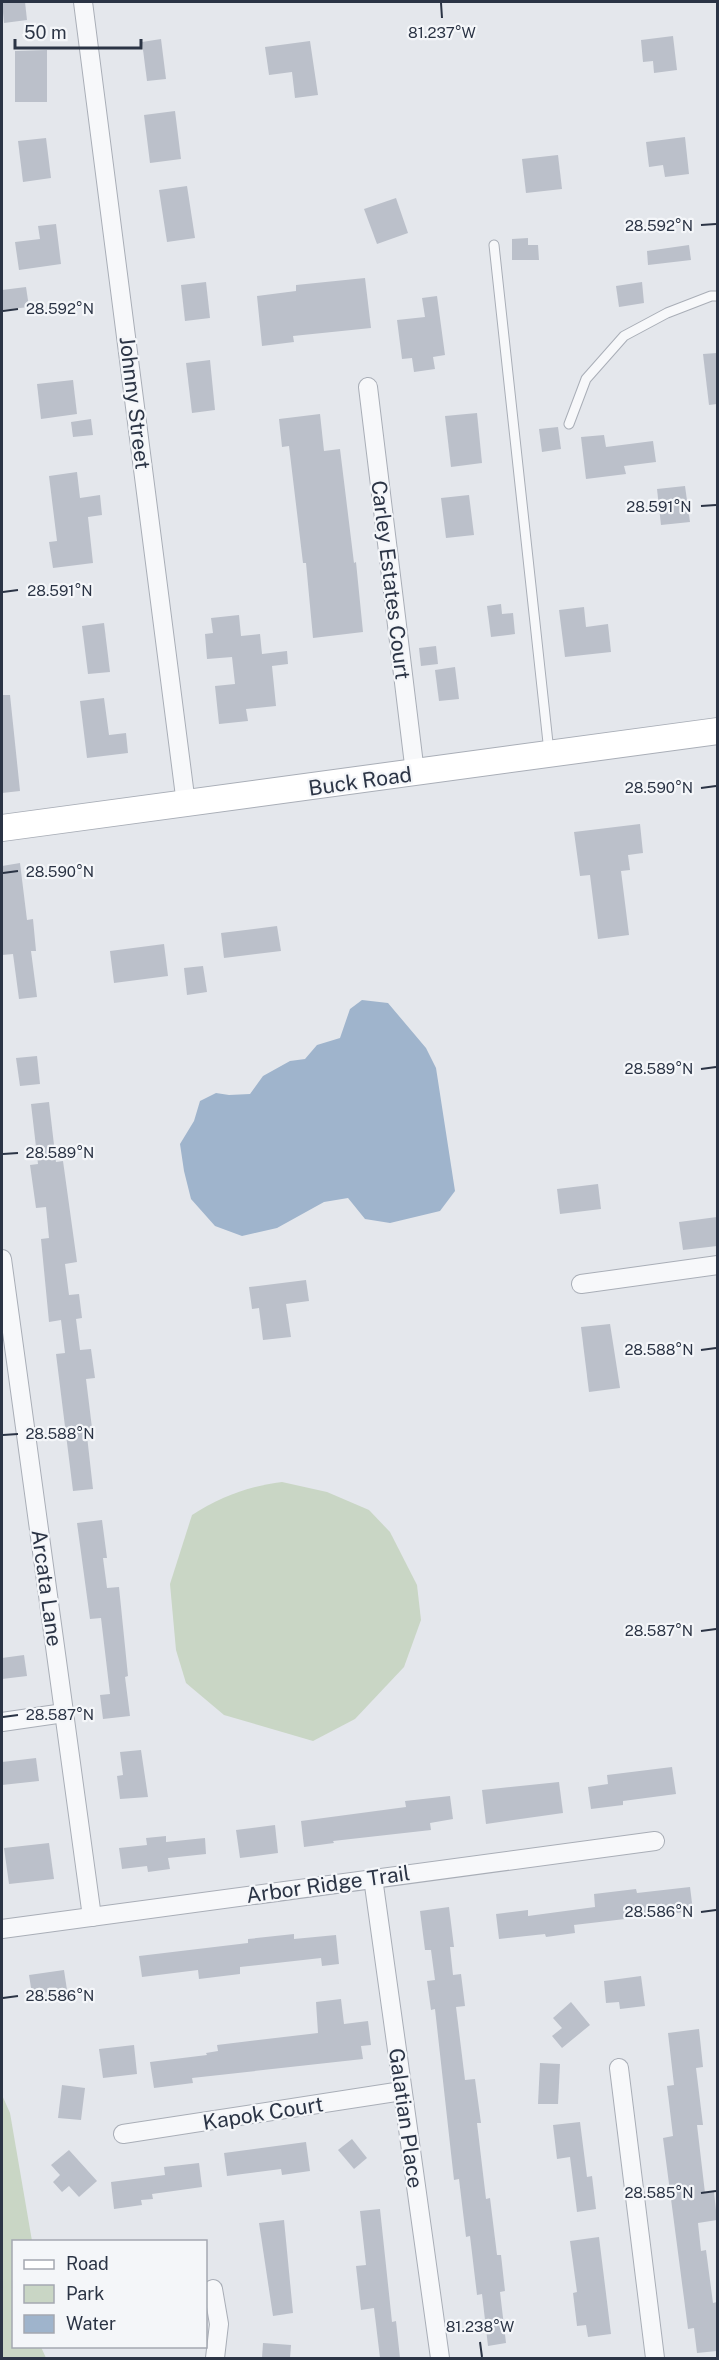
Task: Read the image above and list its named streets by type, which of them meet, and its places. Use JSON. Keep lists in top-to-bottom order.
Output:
{
  "streets": {
    "street": [
      "Johnny Street",
      "Carley Estates Court",
      "Buck Road",
      "Arcata Lane",
      "Arbor Ridge Trail",
      "Kapok Court",
      "Galatian Place"
    ]
  },
  "crossings": [
    ["Johnny Street", "Buck Road"],
    ["Carley Estates Court", "Buck Road"],
    ["Arcata Lane", "Arbor Ridge Trail"],
    ["Arbor Ridge Trail", "Galatian Place"],
    ["Kapok Court", "Galatian Place"]
  ],
  "legend": ["Road", "Park", "Water"],
  "scale_bar": "50 m",
  "coordinates": [
    "81.237°W",
    "28.592°N",
    "28.591°N",
    "28.590°N",
    "28.589°N",
    "28.588°N",
    "28.587°N",
    "28.586°N",
    "28.585°N",
    "81.238°W"
  ]
}
